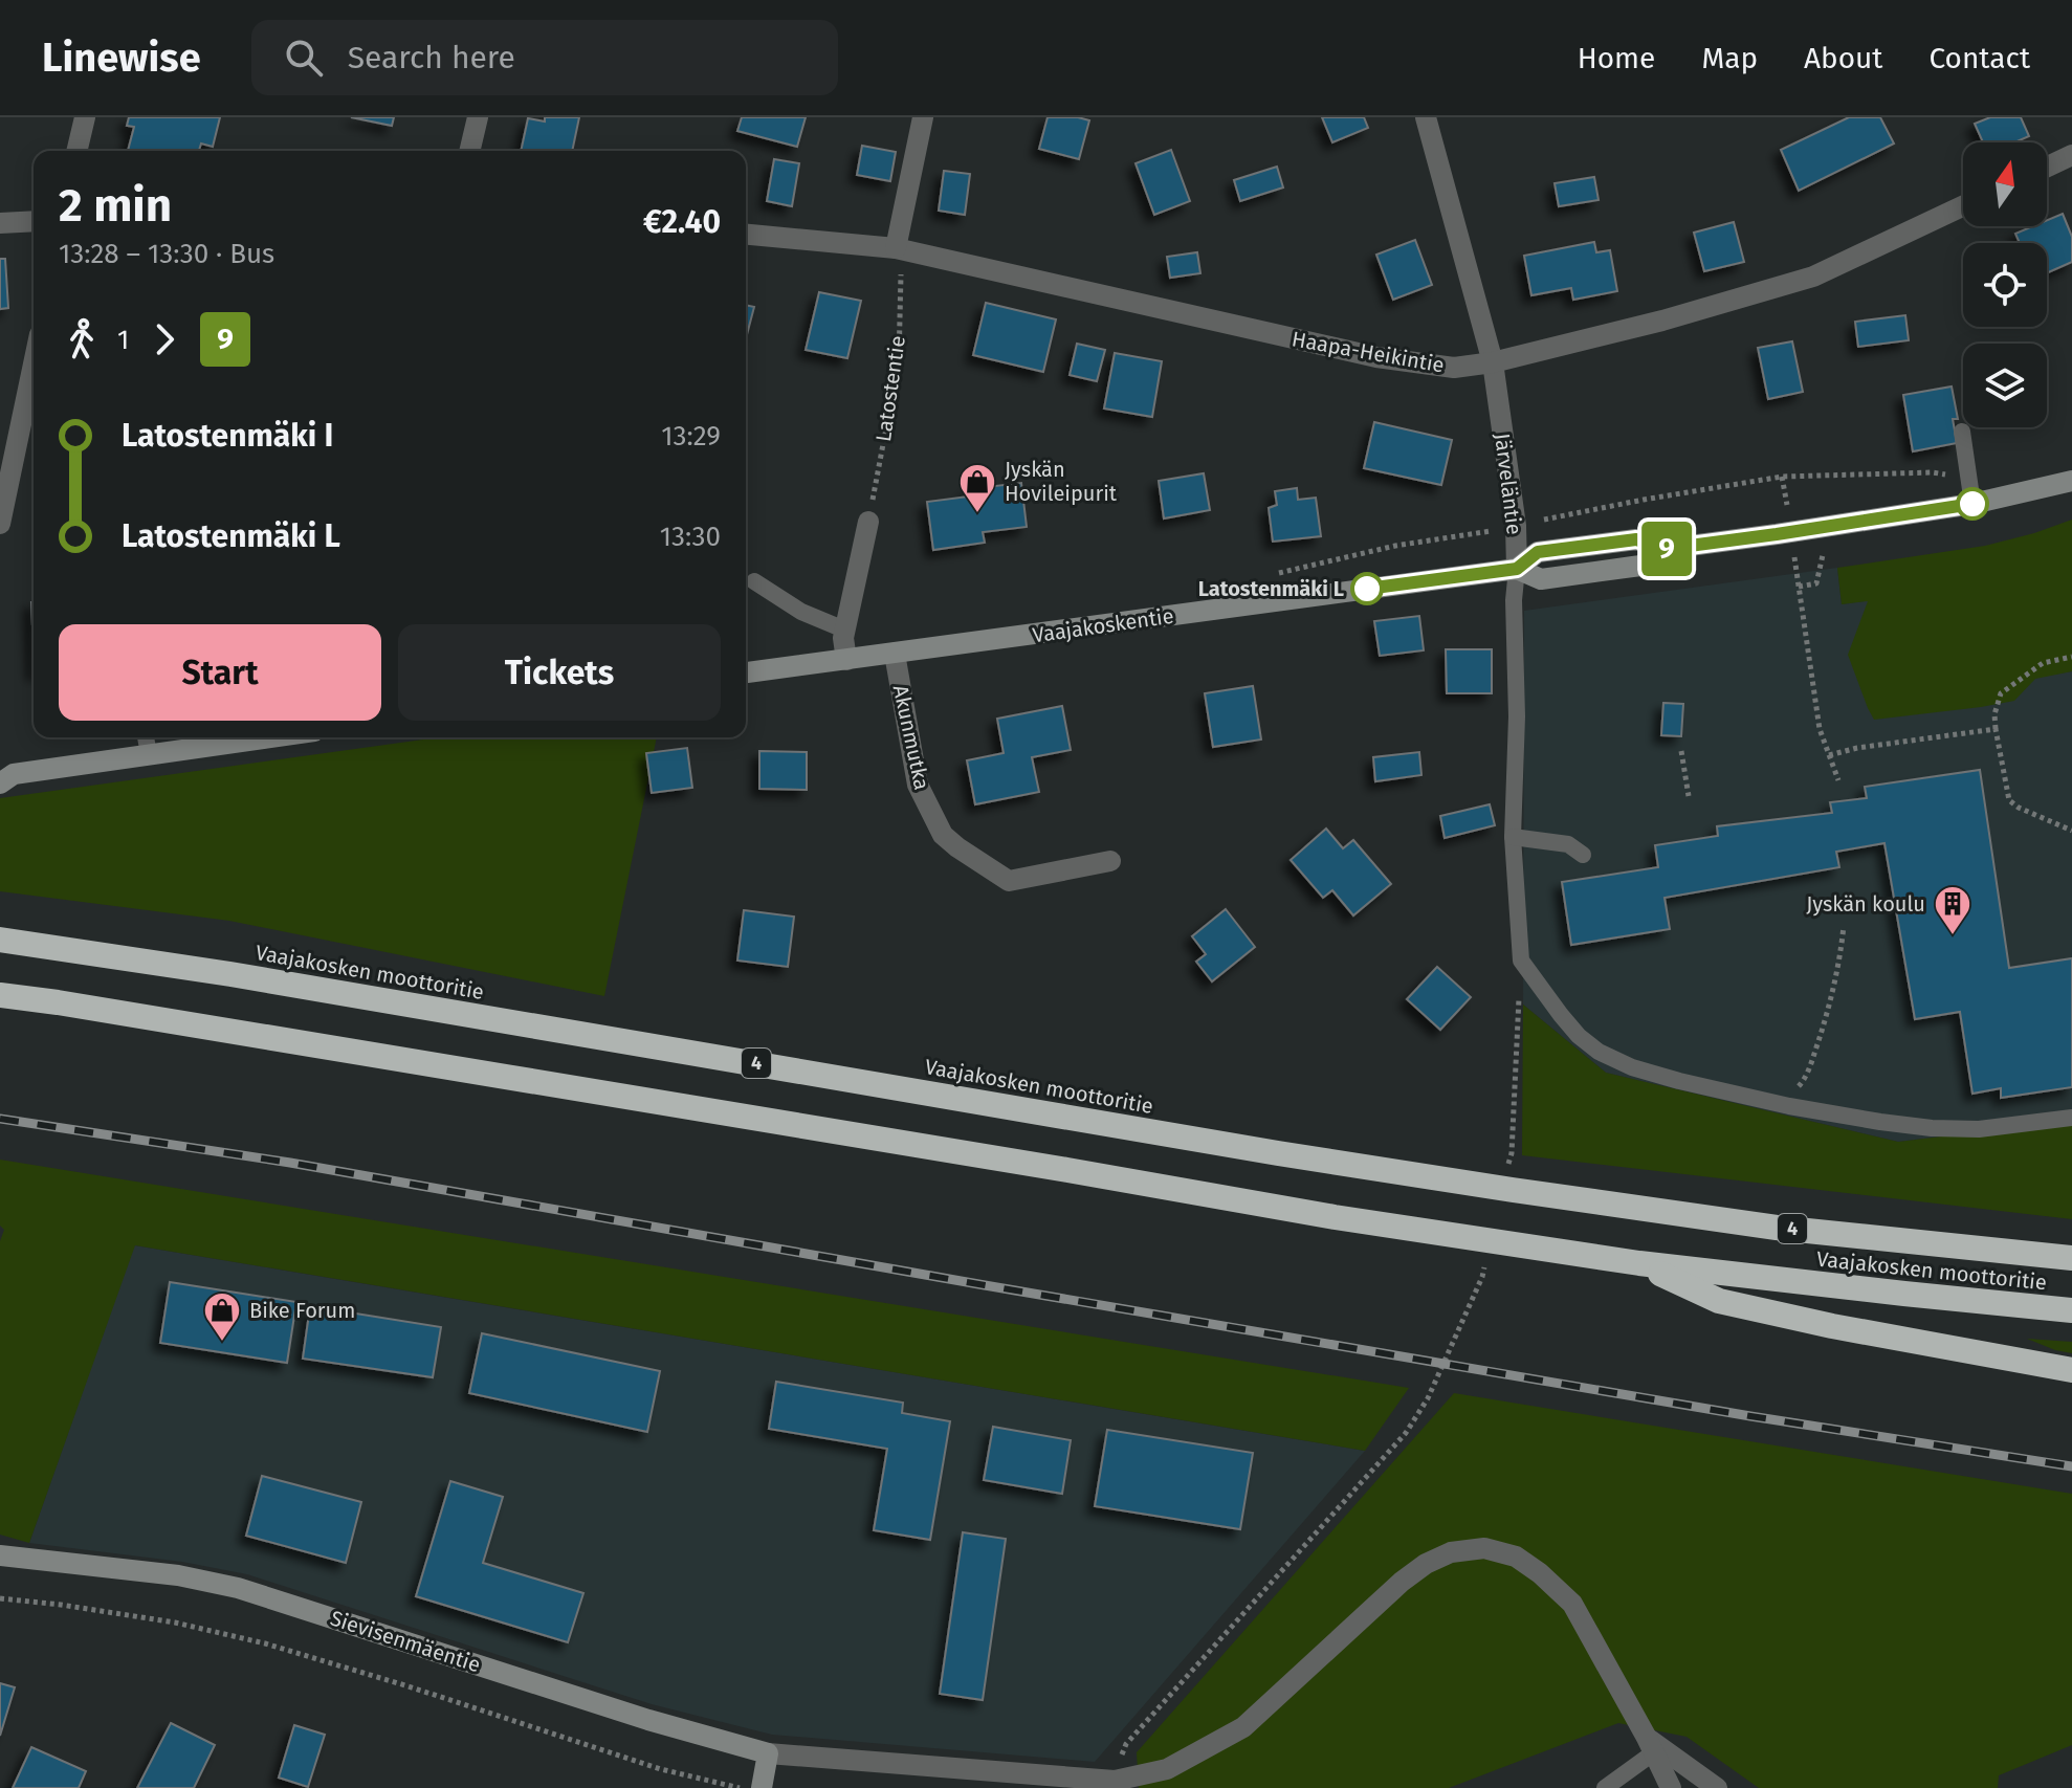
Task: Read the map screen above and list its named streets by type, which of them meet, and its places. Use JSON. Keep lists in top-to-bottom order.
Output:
{
  "streets": {
    "highway": ["Vaajakosken moottoritie", "4"],
    "main road": ["Vaajakoskentie", "Sievisenmäentie"],
    "street": ["Haapa-Heikintie", "Järveläntie", "Akunmutka"],
    "path": ["Latostentie"]
  },
  "crossings": [
    ["Haapa-Heikintie", "Latostentie"],
    ["Haapa-Heikintie", "Järveläntie"],
    ["Järveläntie", "Vaajakoskentie"],
    ["Vaajakoskentie", "Akunmutka"]
  ],
  "places": {
    "shop": ["Jyskän Hovileipurit", "Bike Forum"],
    "other": ["Latostenmäki L"],
    "building": ["Jyskän koulu"]
  },
  "lines": ["bus line 9"],
  "north": "top",
  "page": {
    "header": "Linewise",
    "search": "Search here",
    "nav": [
      "Home",
      "Map",
      "About",
      "Contact"
    ],
    "on_map": "9",
    "heading": ["2 min", "13:28 – 13:30 · Bus", "€2.40"],
    "legs": ["1", "9"],
    "list": [
      {
        "name": "Latostenmäki I",
        "value": "13:29"
      },
      {
        "name": "Latostenmäki L",
        "value": "13:30"
      }
    ],
    "buttons": ["Start", "Tickets"]
  }
}
